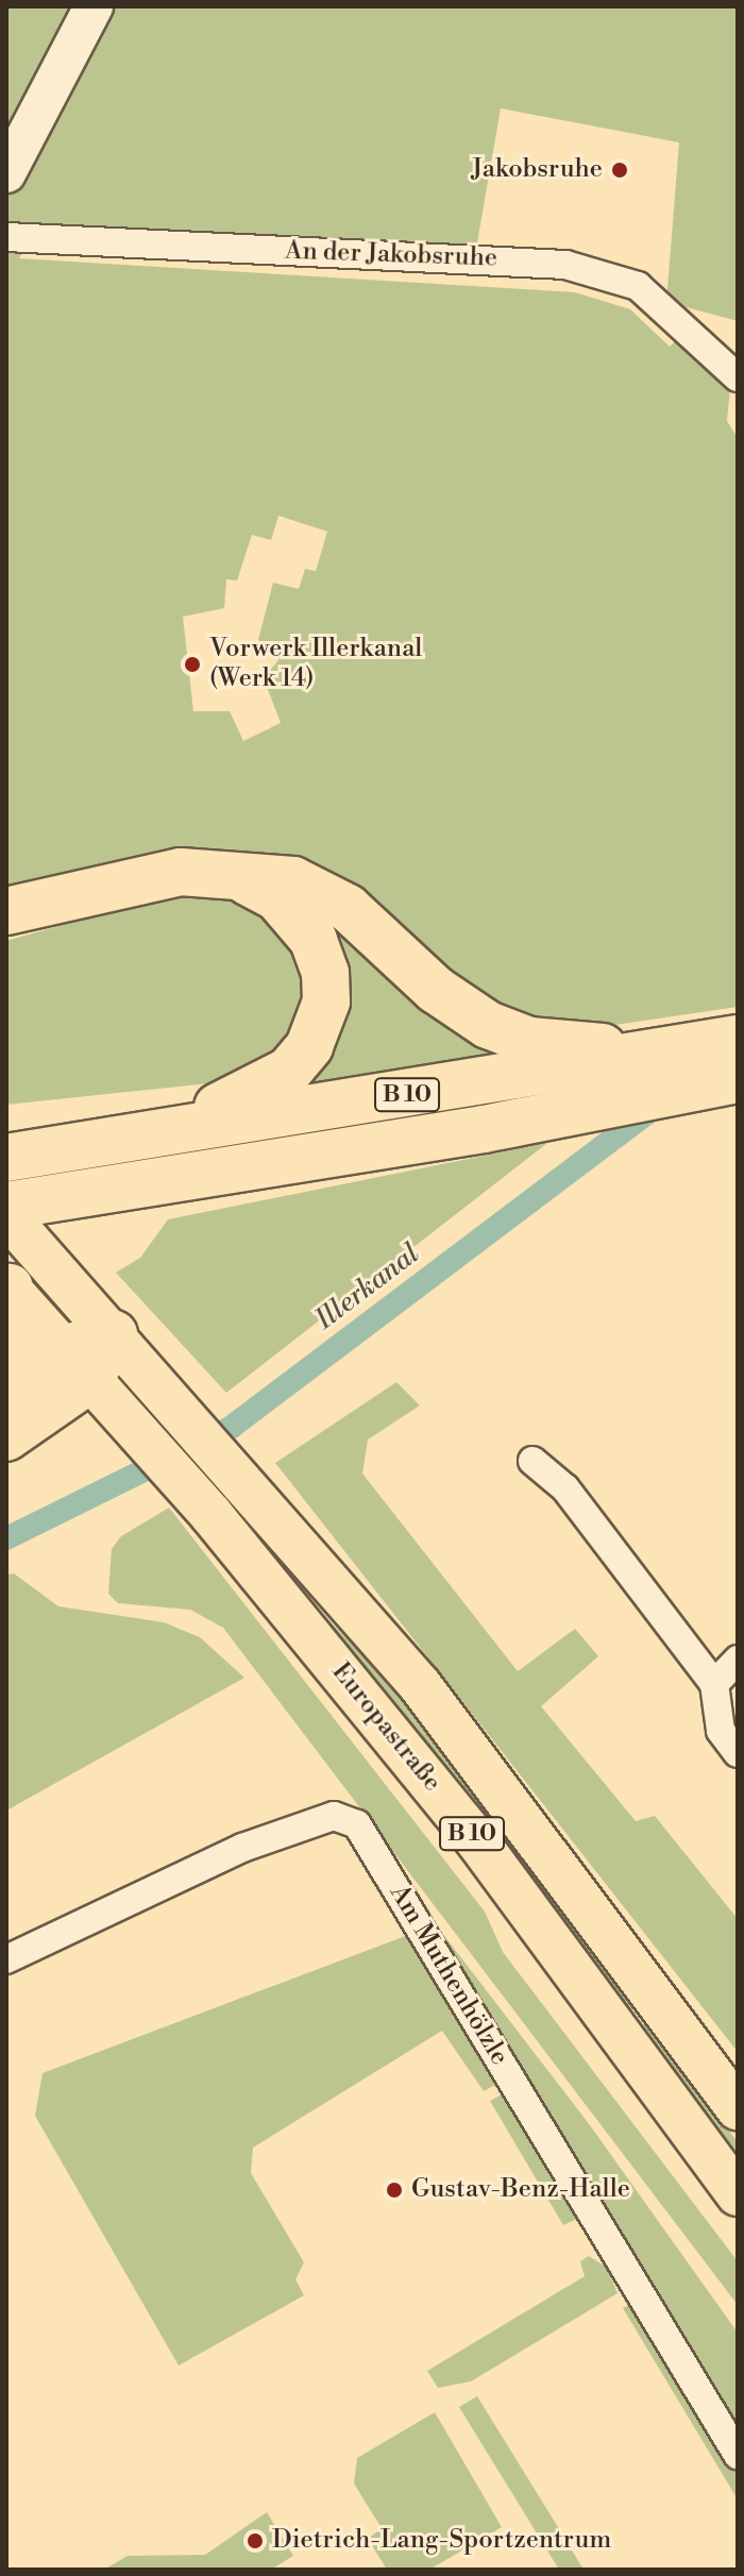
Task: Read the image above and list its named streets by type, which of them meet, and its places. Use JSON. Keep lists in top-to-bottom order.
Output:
{
  "streets": {
    "highway": ["B 10"],
    "main road": ["Europastraße"],
    "street": ["An der Jakobsruhe", "Am Muthenhölzle"]
  },
  "crossings": [
    ["B 10", "Europastraße"]
  ],
  "water": ["Illerkanal"],
  "places": [
    "Jakobsruhe",
    "Vorwerk Illerkanal (Werk 14)",
    "Gustav-Benz-Halle",
    "Dietrich-Lang-Sportzentrum"
  ]
}
